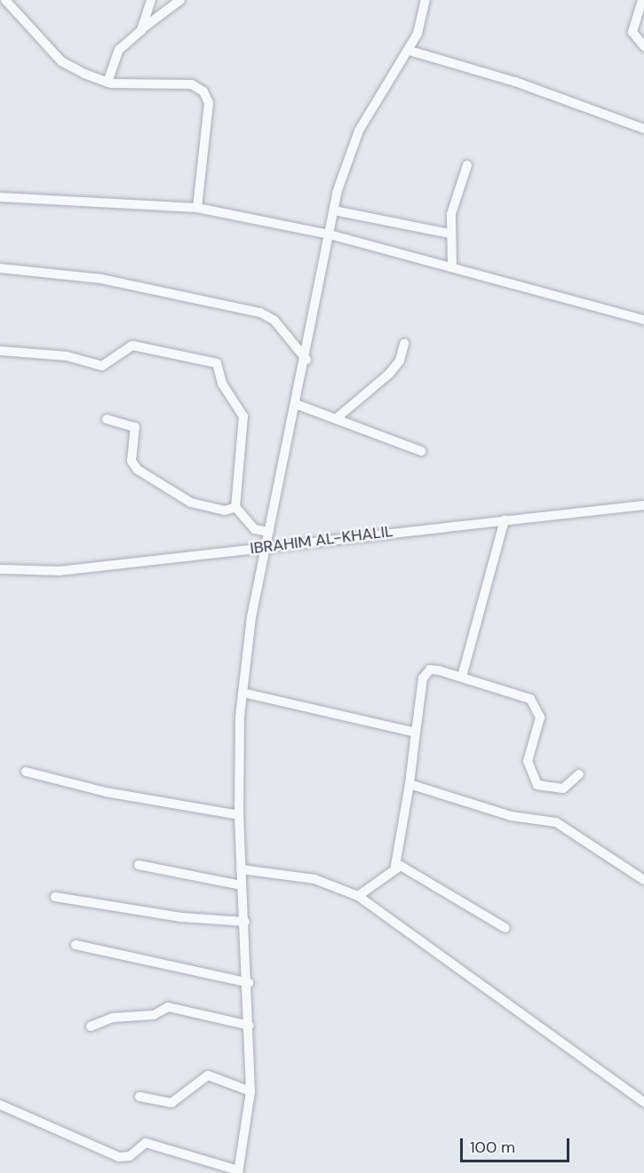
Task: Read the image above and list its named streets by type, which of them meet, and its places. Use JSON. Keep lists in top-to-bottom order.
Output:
{
  "streets": {
    "street": ["IBRAHIM AL-KHALIL"]
  },
  "scale_bar": "100 m"
}
